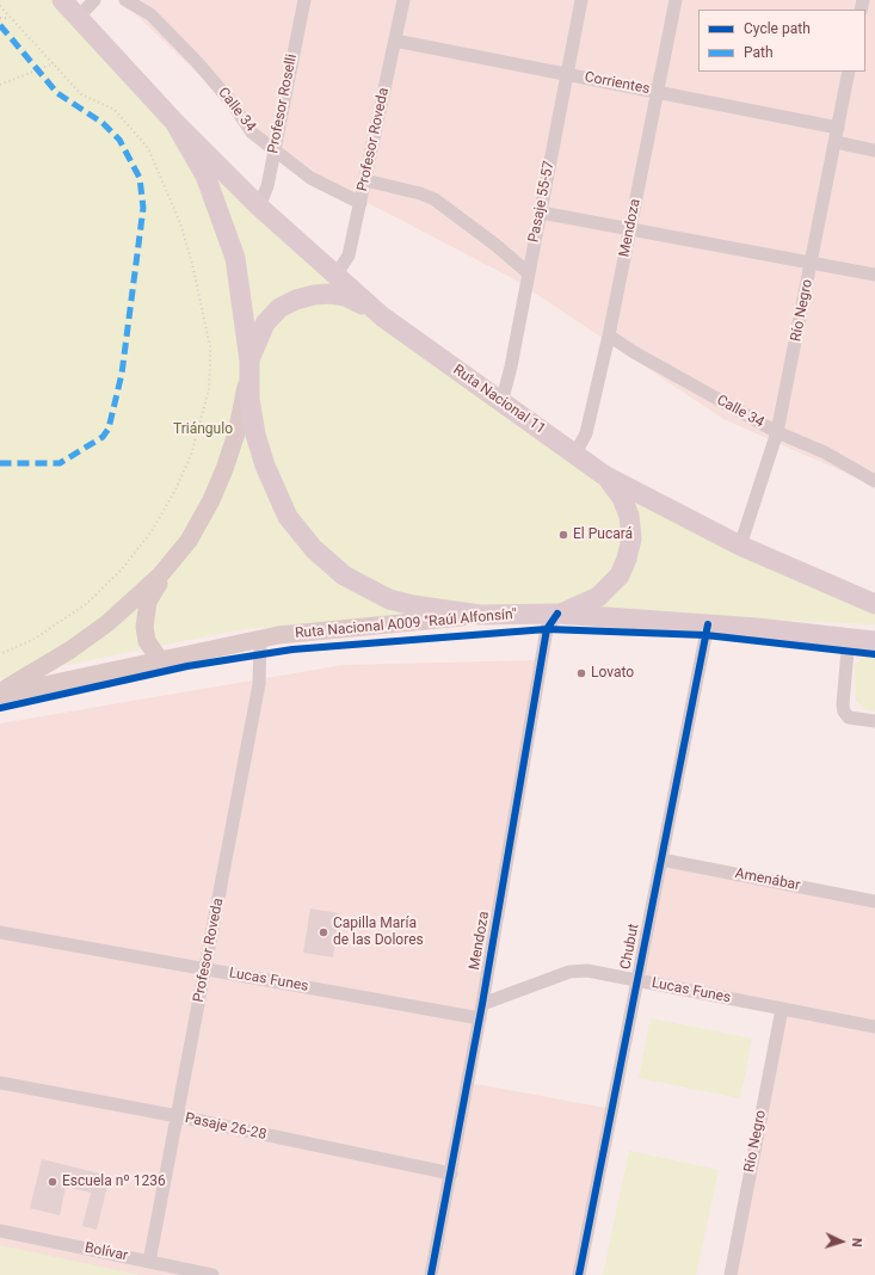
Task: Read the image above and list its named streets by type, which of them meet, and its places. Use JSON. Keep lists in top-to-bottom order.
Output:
{
  "streets": {
    "highway": ["Ruta Nacional 11", "Ruta Nacional A009 \"Raúl Alfonsín\""],
    "street": [
      "Corrientes",
      "Profesor Roselli",
      "Calle 34",
      "Profesor Roveda",
      "Pasaje 55-57",
      "Mendoza",
      "Río Negro",
      "Amenábar",
      "Chubut",
      "Lucas Funes",
      "Pasaje 26-28",
      "Bolívar"
    ]
  },
  "crossings": [
    ["Corrientes", "Profesor Roveda"],
    ["Corrientes", "Pasaje 55-57"],
    ["Corrientes", "Mendoza"],
    ["Corrientes", "Río Negro"],
    ["Profesor Roselli", "Calle 34"],
    ["Profesor Roselli", "Ruta Nacional 11"],
    ["Calle 34", "Profesor Roveda"],
    ["Calle 34", "Mendoza"],
    ["Calle 34", "Río Negro"],
    ["Profesor Roveda", "Ruta Nacional 11"],
    ["Profesor Roveda", "Ruta Nacional A009 \"Raúl Alfonsín\""],
    ["Profesor Roveda", "Lucas Funes"],
    ["Profesor Roveda", "Pasaje 26-28"],
    ["Profesor Roveda", "Bolívar"],
    ["Pasaje 55-57", "Ruta Nacional 11"],
    ["Mendoza", "Ruta Nacional 11"],
    ["Mendoza", "Ruta Nacional A009 \"Raúl Alfonsín\""],
    ["Mendoza", "Lucas Funes"],
    ["Mendoza", "Pasaje 26-28"],
    ["Río Negro", "Ruta Nacional 11"],
    ["Río Negro", "Lucas Funes"],
    ["Ruta Nacional A009 \"Raúl Alfonsín\"", "Chubut"],
    ["Amenábar", "Chubut"],
    ["Chubut", "Lucas Funes"]
  ],
  "parks": ["Triángulo"],
  "places": [
    "El Pucará",
    "Lovato",
    "Capilla María de las Dolores",
    "Escuela nº 1236"
  ],
  "legend": ["Cycle path", "Path"],
  "north": "right"
}
